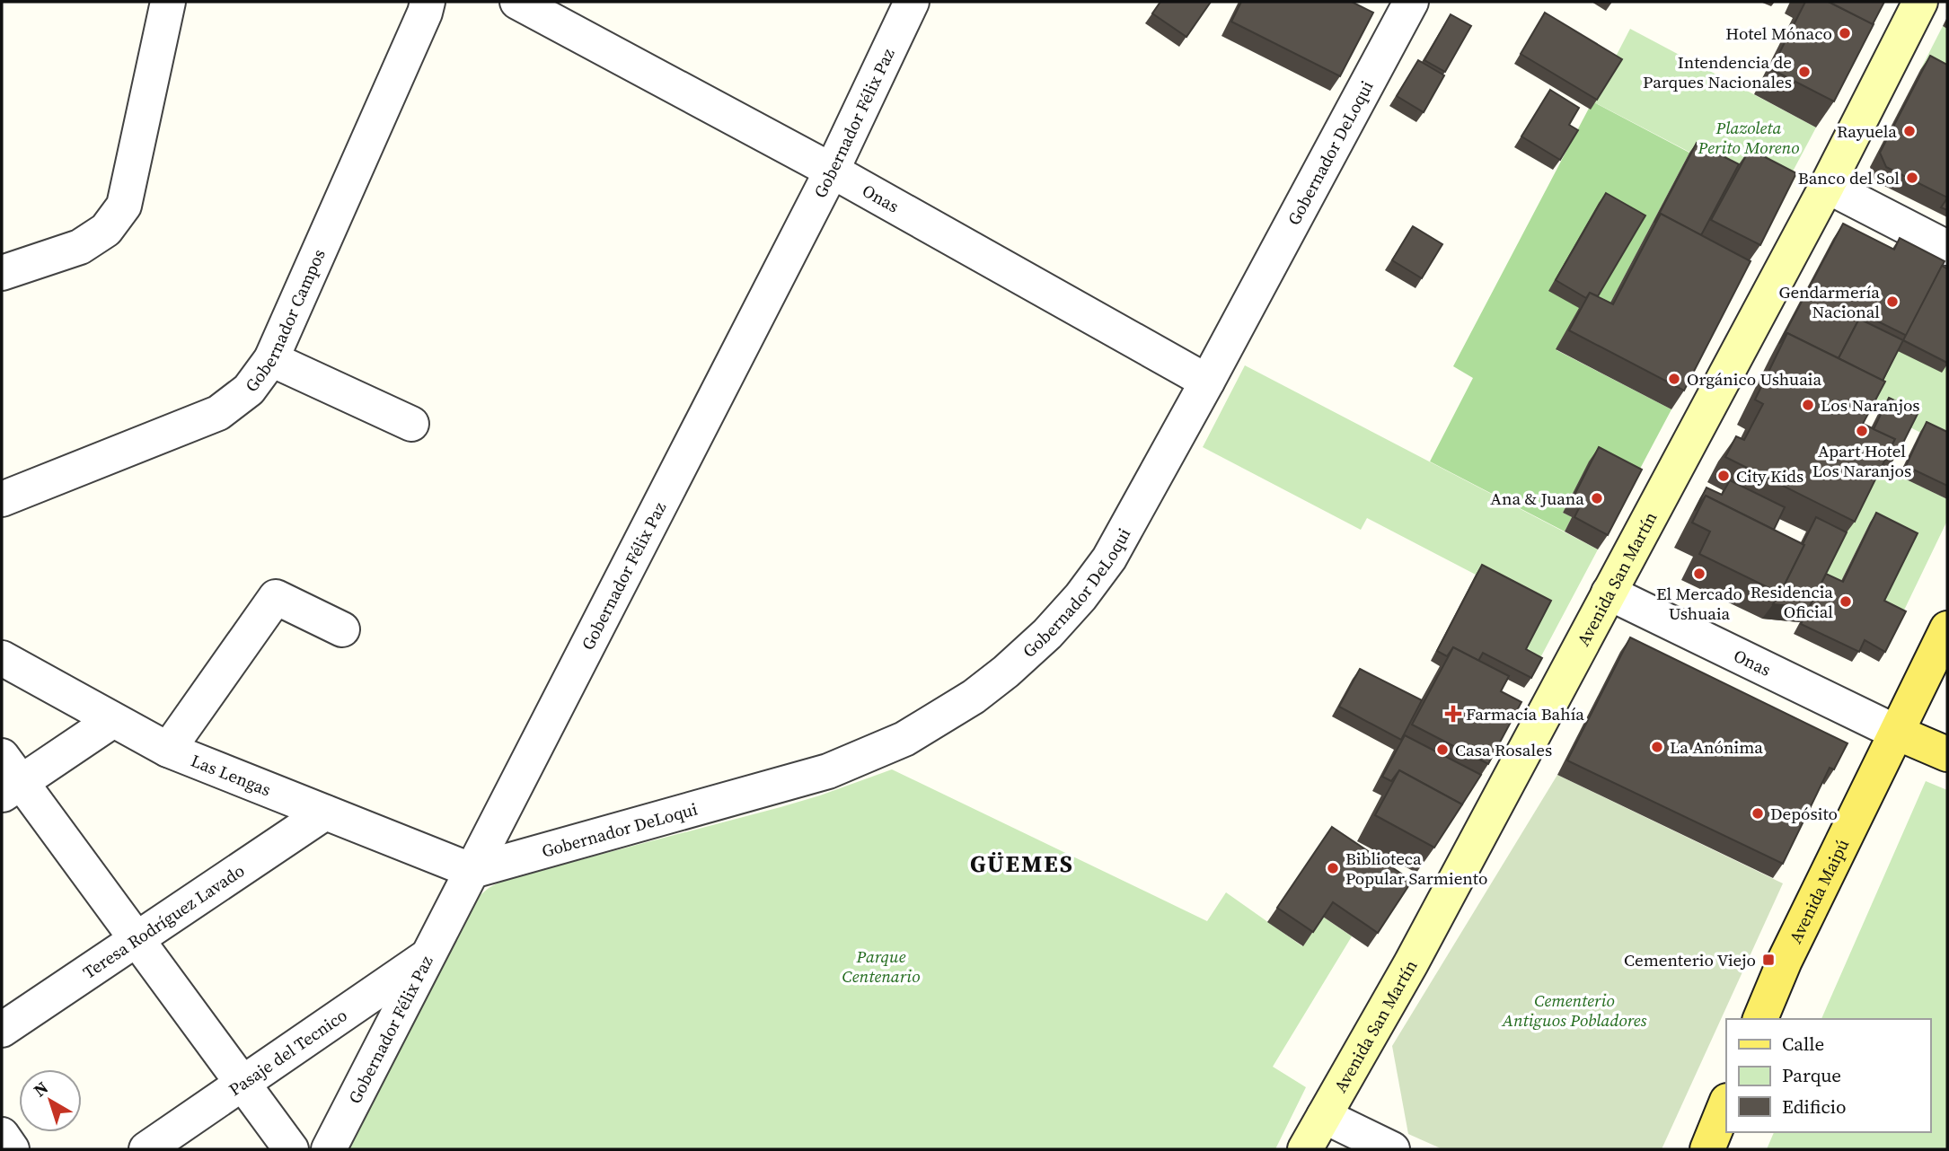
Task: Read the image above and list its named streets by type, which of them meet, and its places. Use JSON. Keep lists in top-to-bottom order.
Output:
{
  "streets": {
    "main road": ["Avenida San Martín", "Avenida Maipú"],
    "street": [
      "Gobernador Félix Paz",
      "Gobernador DeLoqui",
      "Onas",
      "Gobernador Campos",
      "Las Lengas",
      "Teresa Rodríguez Lavado",
      "Pasaje del Tecnico"
    ]
  },
  "crossings": [
    ["Gobernador Félix Paz", "Gobernador DeLoqui"],
    ["Gobernador Félix Paz", "Onas"],
    ["Gobernador Félix Paz", "Las Lengas"],
    ["Gobernador Félix Paz", "Pasaje del Tecnico"],
    ["Gobernador DeLoqui", "Onas"],
    ["Gobernador DeLoqui", "Las Lengas"],
    ["Onas", "Avenida San Martín"],
    ["Onas", "Avenida Maipú"],
    ["Las Lengas", "Teresa Rodríguez Lavado"]
  ],
  "districts": ["GÜEMES"],
  "parks": ["Plazoleta Perito Moreno", "Parque Centenario", "Cementerio Antiguos Pobladores"],
  "places": {
    "other": [
      "Hotel Mónaco",
      "Intendencia de Parques Nacionales",
      "Rayuela",
      "Banco del Sol",
      "Gendarmería Nacional",
      "Orgánico Ushuaia",
      "Los Naranjos",
      "Apart Hotel Los Naranjos",
      "City Kids",
      "Ana & Juana",
      "El Mercado Ushuaia",
      "Residencia Oficial",
      "La Anónima",
      "Casa Rosales",
      "Depósito",
      "Biblioteca Popular Sarmiento"
    ],
    "health": ["Farmacia Bahía"],
    "transit": ["Cementerio Viejo"]
  },
  "legend": ["Calle", "Parque", "Edificio"],
  "north": "top left"
}
